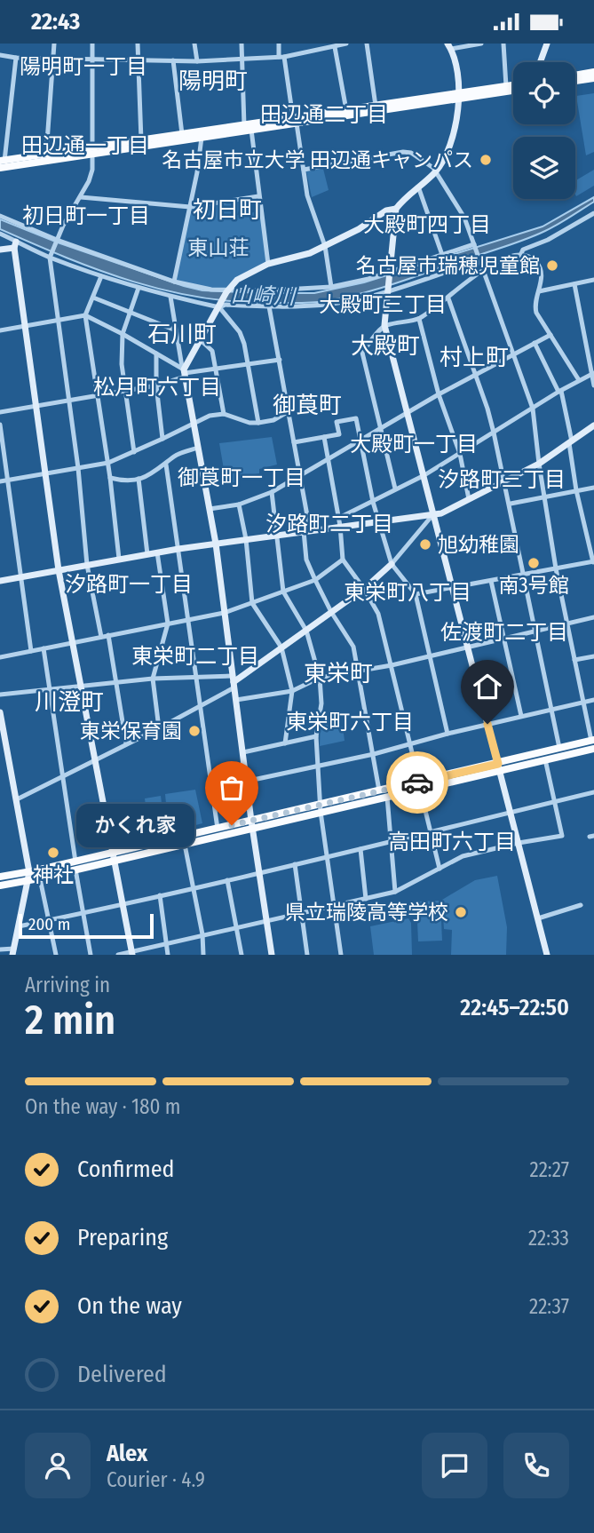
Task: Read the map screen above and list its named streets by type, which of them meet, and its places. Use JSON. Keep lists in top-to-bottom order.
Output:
{
  "districts": [
    "陽明町一丁目",
    "陽明町",
    "田辺通二丁目",
    "田辺通一丁目",
    "初日町",
    "初日町一丁目",
    "大殿町四丁目",
    "大殿町三丁目",
    "石川町",
    "大殿町",
    "村上町",
    "松月町六丁目",
    "御莨町",
    "大殿町一丁目",
    "御莨町一丁目",
    "汐路町三丁目",
    "汐路町二丁目",
    "汐路町一丁目",
    "東栄町八丁目",
    "佐渡町二丁目",
    "東栄町二丁目",
    "東栄町",
    "川澄町",
    "東栄町六丁目",
    "高田町六丁目"
  ],
  "water": ["山崎川"],
  "parks": ["東山荘"],
  "places": [
    "名古屋市立大学 田辺通キャンパス",
    "名古屋市瑞穂児童館",
    "旭幼稚園",
    "南3号館",
    "東栄保育園",
    "かくれ家",
    "神社",
    "県立瑞陵高等学校"
  ],
  "scale_bar": "200 m",
  "page": {
    "status": "22:43",
    "bubble": "かくれ家",
    "scale": "200 m",
    "heading": ["2 min", "Arriving in", "22:45–22:50"],
    "panel": ["Alex", "Courier · 4.9"],
    "bar": "On the way · 180 m",
    "list": [
      ["Confirmed", "22:27"],
      ["Preparing", "22:33"],
      ["On the way", "22:37"],
      "Delivered"
    ]
  }
}
